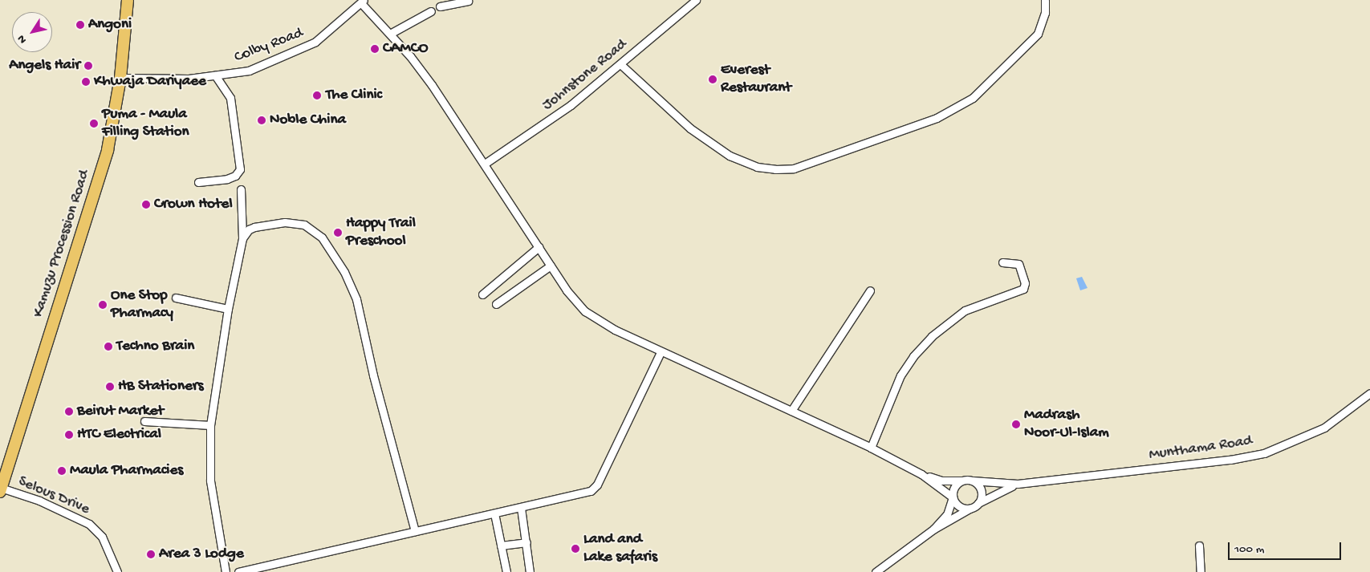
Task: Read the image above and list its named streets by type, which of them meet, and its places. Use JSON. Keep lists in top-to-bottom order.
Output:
{
  "streets": {
    "highway": ["Kamuzu Procession Road"],
    "street": [
      "Colby Road",
      "Johnstone Road",
      "Munthama Road",
      "Selous Drive"
    ]
  },
  "crossings": [
    ["Colby Road", "Kamuzu Procession Road"],
    ["Kamuzu Procession Road", "Selous Drive"]
  ],
  "places": [
    "Angoni",
    "CAMCO",
    "Angels Hair",
    "Everest Restaurant",
    "Khwaja Dariyaee",
    "The Clinic",
    "Noble China",
    "Puma - Maula Filling Station",
    "Crown Hotel",
    "Happy Trail Preschool",
    "One Stop Pharmacy",
    "Techno Brain",
    "HB Stationers",
    "Beirut Market",
    "Madrash Noor-Ul-Islam",
    "HTC Electrical",
    "Maula Pharmacies",
    "Land and Lake safaris",
    "Area 3 Lodge"
  ],
  "scale_bar": "100 m",
  "north": "bottom left"
}
